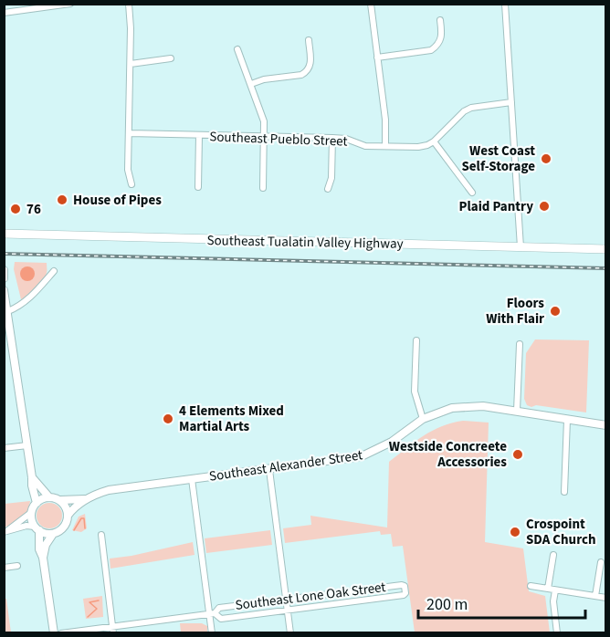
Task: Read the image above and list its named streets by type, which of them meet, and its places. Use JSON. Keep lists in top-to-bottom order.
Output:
{
  "streets": {
    "main road": ["Southeast Tualatin Valley Highway"],
    "street": ["Southeast Pueblo Street", "Southeast Alexander Street", "Southeast Lone Oak Street"]
  },
  "places": [
    "West Coast Self-Storage",
    "House of Pipes",
    "Plaid Pantry",
    "76",
    "Floors With Flair",
    "4 Elements Mixed Martial Arts",
    "Westside Concreete Accessories",
    "Crospoint SDA Church"
  ],
  "scale_bar": "200 m"
}
